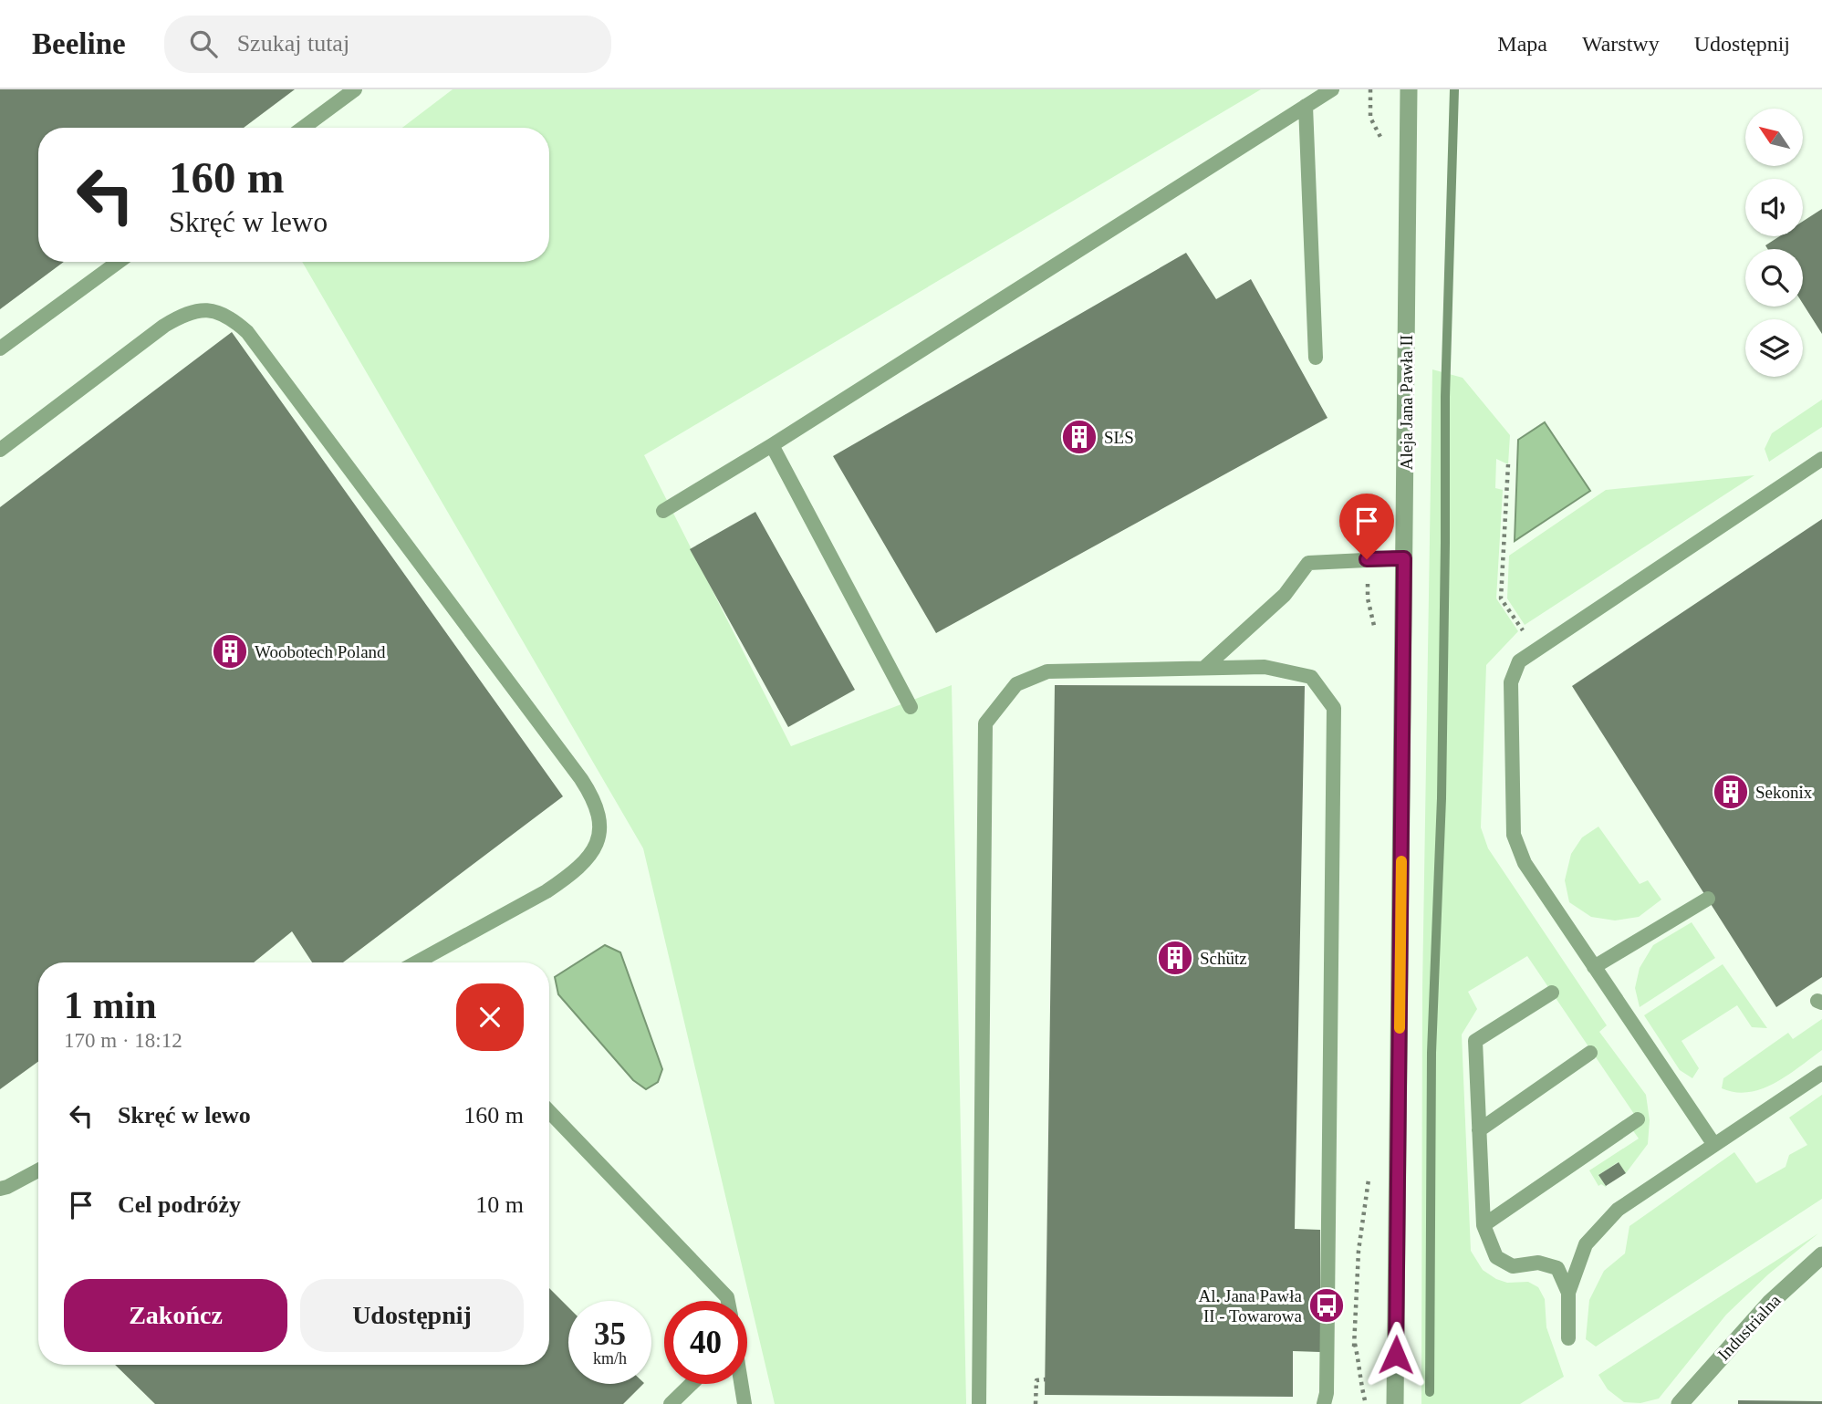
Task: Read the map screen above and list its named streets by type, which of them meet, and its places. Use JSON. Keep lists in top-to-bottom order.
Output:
{
  "streets": {
    "street": ["Aleja Jana Pawła II", "Industrialna"]
  },
  "places": {
    "building": [
      "SLS",
      "Woobotech Poland",
      "Sekonix",
      "Schütz"
    ],
    "bus stop": ["Al. Jana Pawła II - Towarowa"]
  },
  "north": "top left",
  "page": {
    "header": "Beeline",
    "search": "Szukaj tutaj",
    "nav": ["Mapa", "Warstwy", "Udostępnij"],
    "turn": ["160 m", "Skręć w lewo"],
    "heading": ["1 min", "170 m · 18:12"],
    "list": [
      {
        "name": "Skręć w lewo",
        "value": "160 m"
      },
      {
        "name": "Cel podróży",
        "value": "10 m"
      }
    ],
    "buttons": ["Zakończ", "Udostępnij"],
    "speed": "35 km/h",
    "limit": "40"
  }
}
